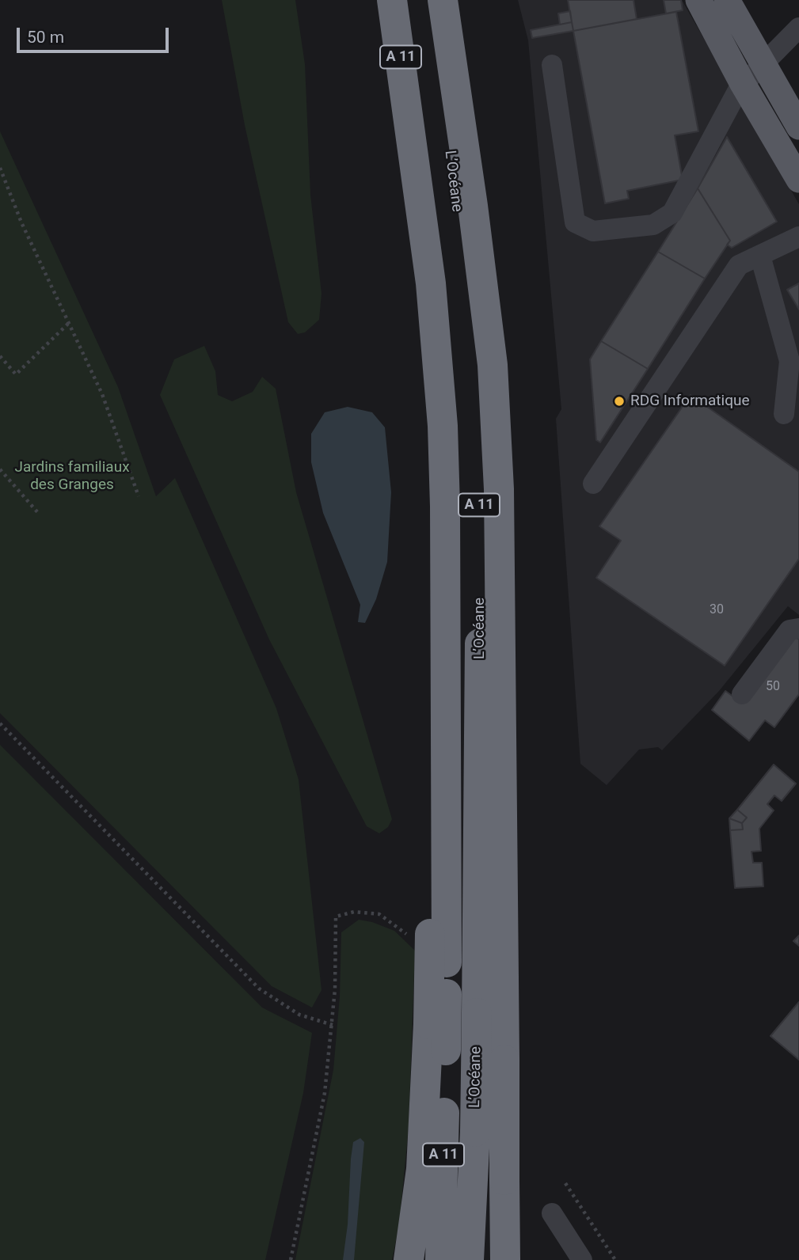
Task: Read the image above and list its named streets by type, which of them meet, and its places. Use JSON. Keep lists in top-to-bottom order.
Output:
{
  "streets": {
    "highway": ["A 11", "L’Océane"]
  },
  "parks": ["Jardins familiaux des Granges"],
  "places": ["RDG Informatique"],
  "house_numbers": ["30", "50"],
  "scale_bar": "50 m"
}
